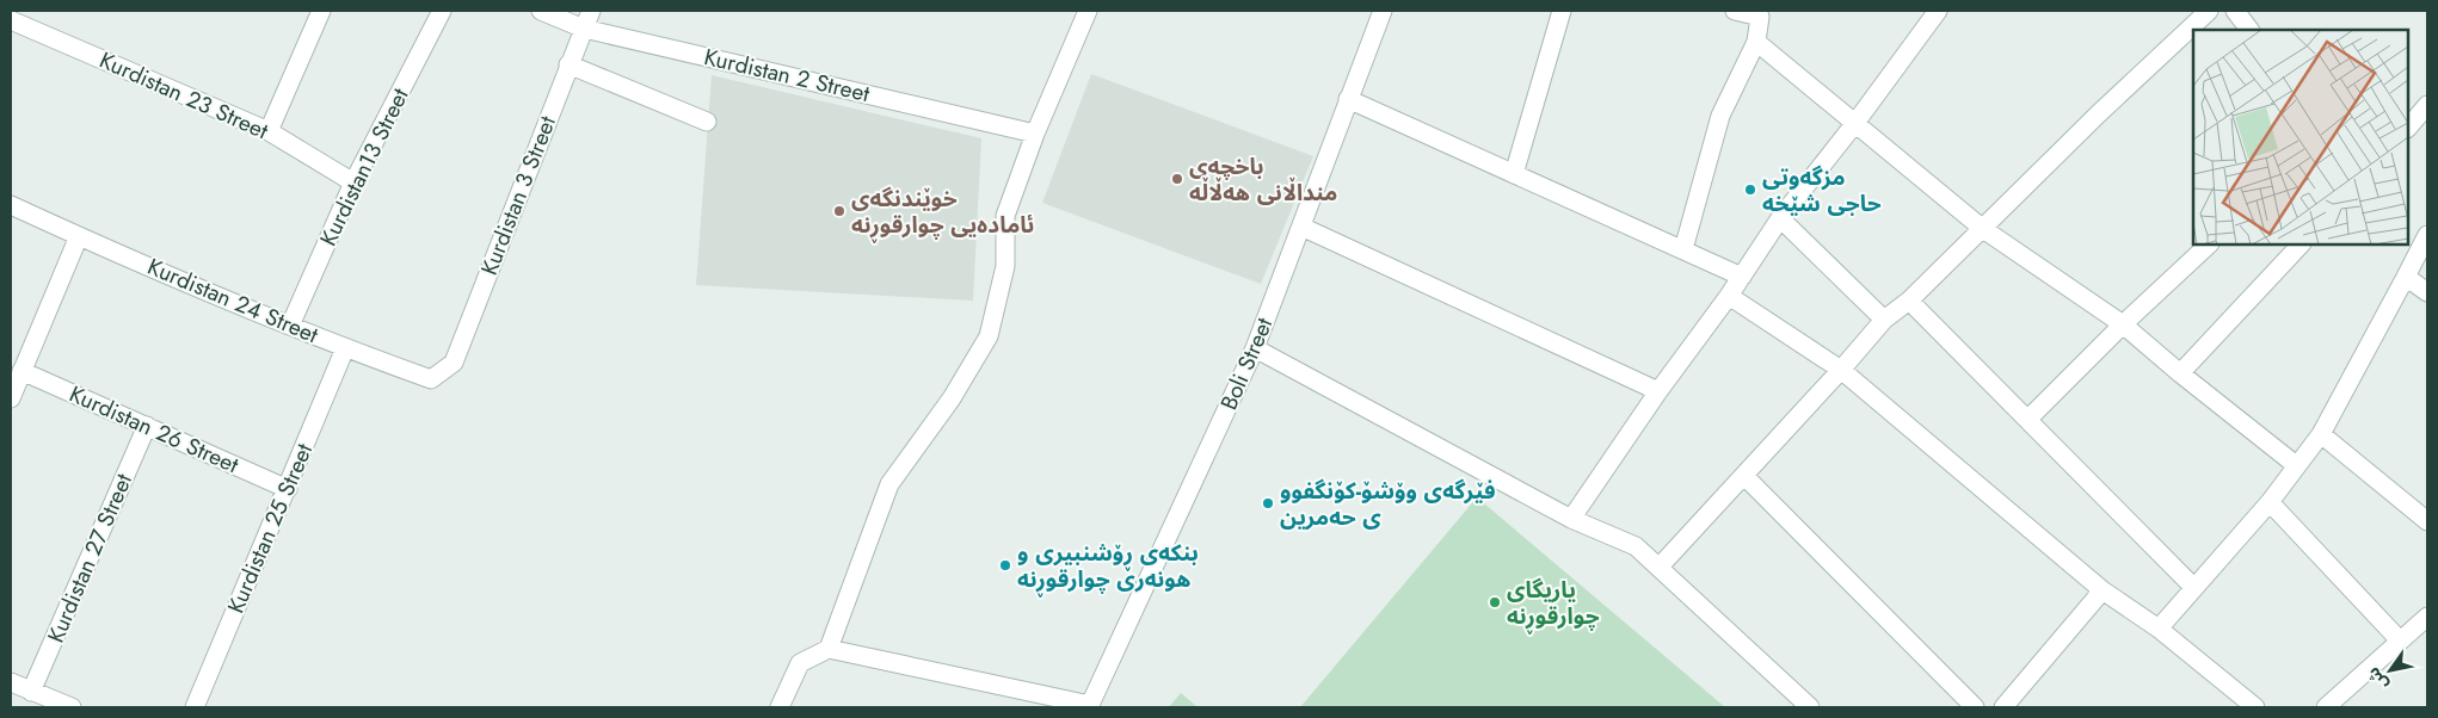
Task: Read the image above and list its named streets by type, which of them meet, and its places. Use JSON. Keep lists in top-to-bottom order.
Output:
{
  "streets": {
    "street": [
      "Kurdistan 2 Street",
      "Kurdistan 23 Street",
      "Kurdistan13 Street",
      "Kurdistan 3 Street",
      "Kurdistan 24 Street",
      "Boli Street",
      "Kurdistan 26 Street",
      "Kurdistan 25 Street",
      "Kurdistan 27 Street"
    ]
  },
  "crossings": [
    ["Kurdistan 2 Street", "Kurdistan 3 Street"],
    ["Kurdistan 23 Street", "Kurdistan13 Street"],
    ["Kurdistan13 Street", "Kurdistan 24 Street"],
    ["Kurdistan 3 Street", "Kurdistan 24 Street"],
    ["Kurdistan 24 Street", "Kurdistan 25 Street"],
    ["Kurdistan 26 Street", "Kurdistan 25 Street"],
    ["Kurdistan 26 Street", "Kurdistan 27 Street"]
  ],
  "places": [
    "باخچەی منداڵانی هەڵاڵە",
    "مزگەوتی حاجی شێخە",
    "خوێندنگەی ئامادەیی چوارقوڕنە",
    "فێرگەی وۆشۆ-کۆنگفوو ی حەمرین",
    "بنکەی ڕۆشنبیری و هونەری چوارقوڕنە",
    "یاریگای چوارقوڕنە"
  ],
  "north": "bottom left"
}
